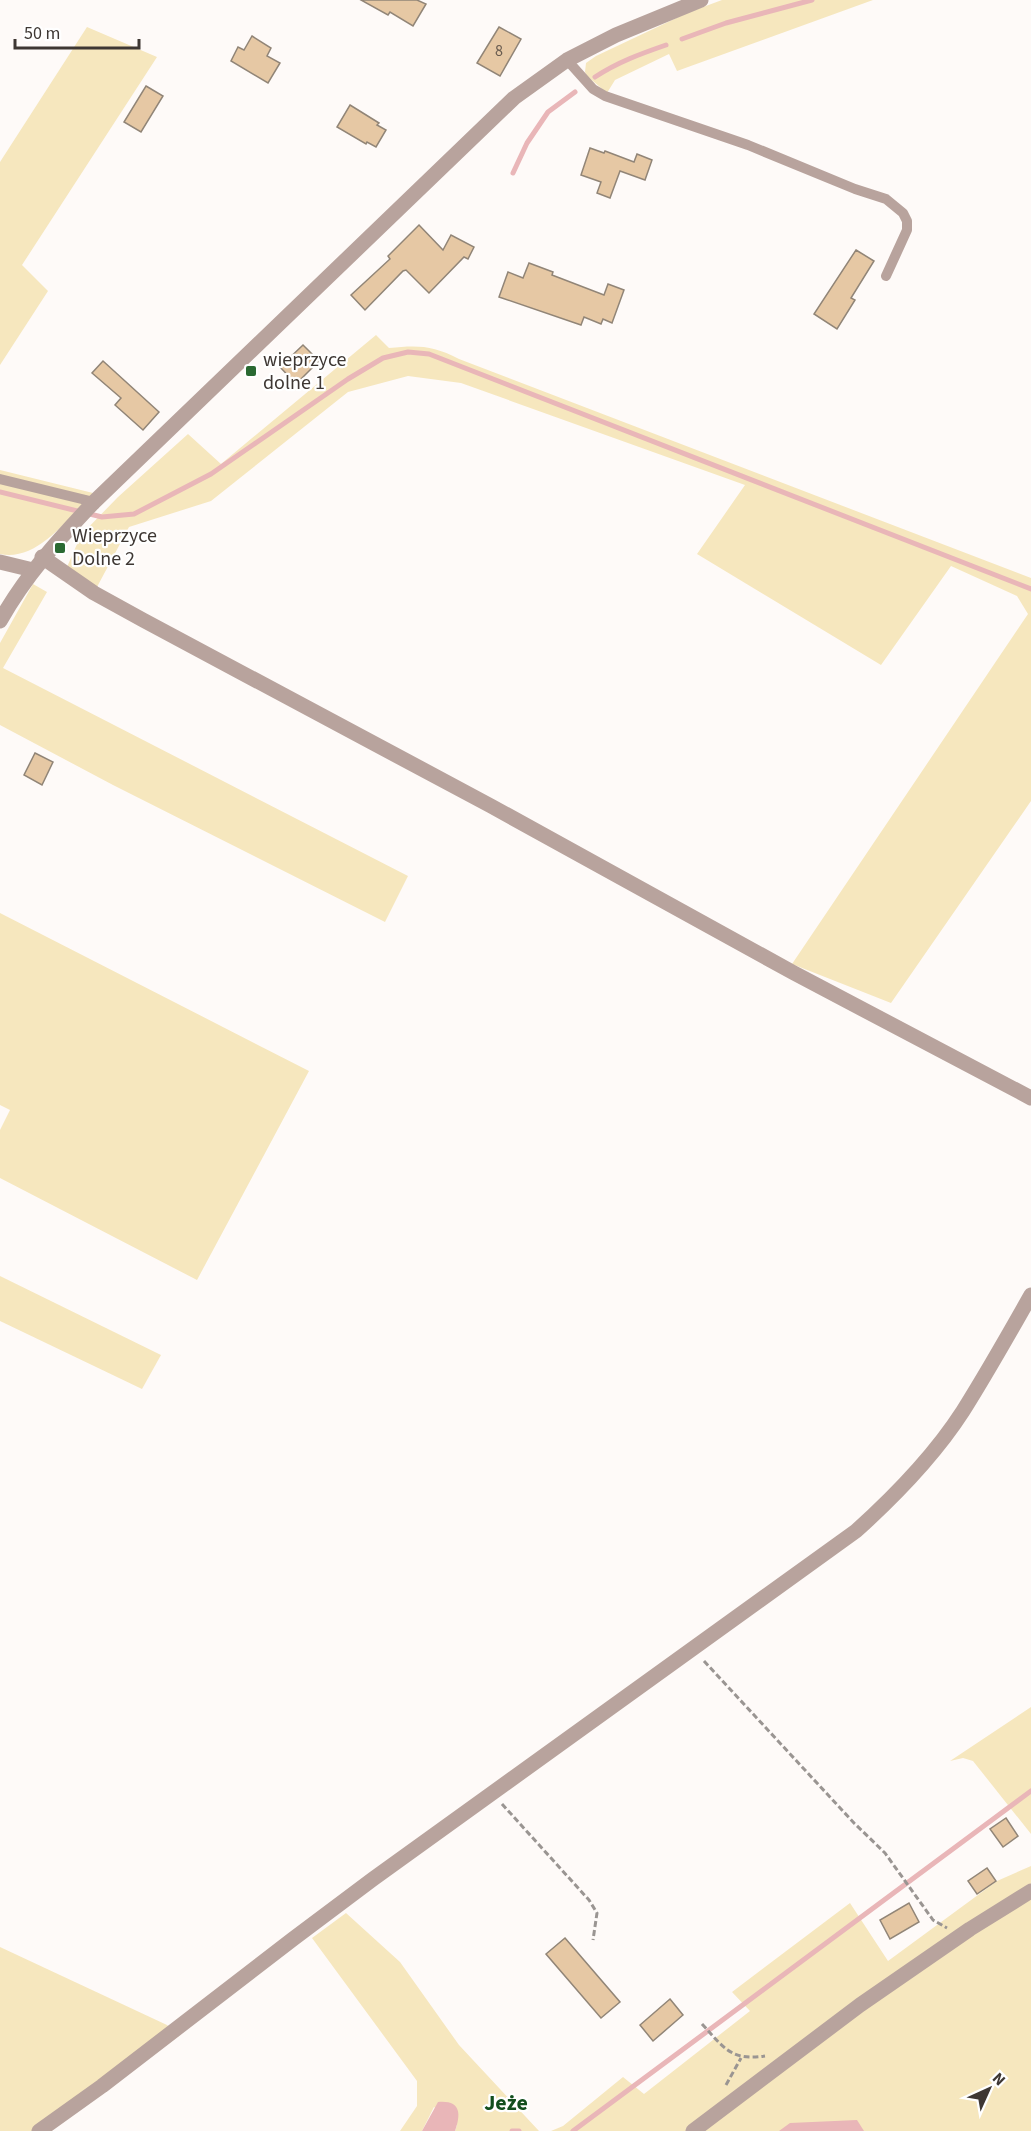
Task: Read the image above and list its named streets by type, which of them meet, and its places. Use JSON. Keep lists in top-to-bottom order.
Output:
{
  "districts": ["Jeże"],
  "places": {
    "transit": ["wieprzyce dolne 1", "Wieprzyce Dolne 2"]
  },
  "house_numbers": ["8"],
  "scale_bar": "50 m",
  "north": "top right"
}
